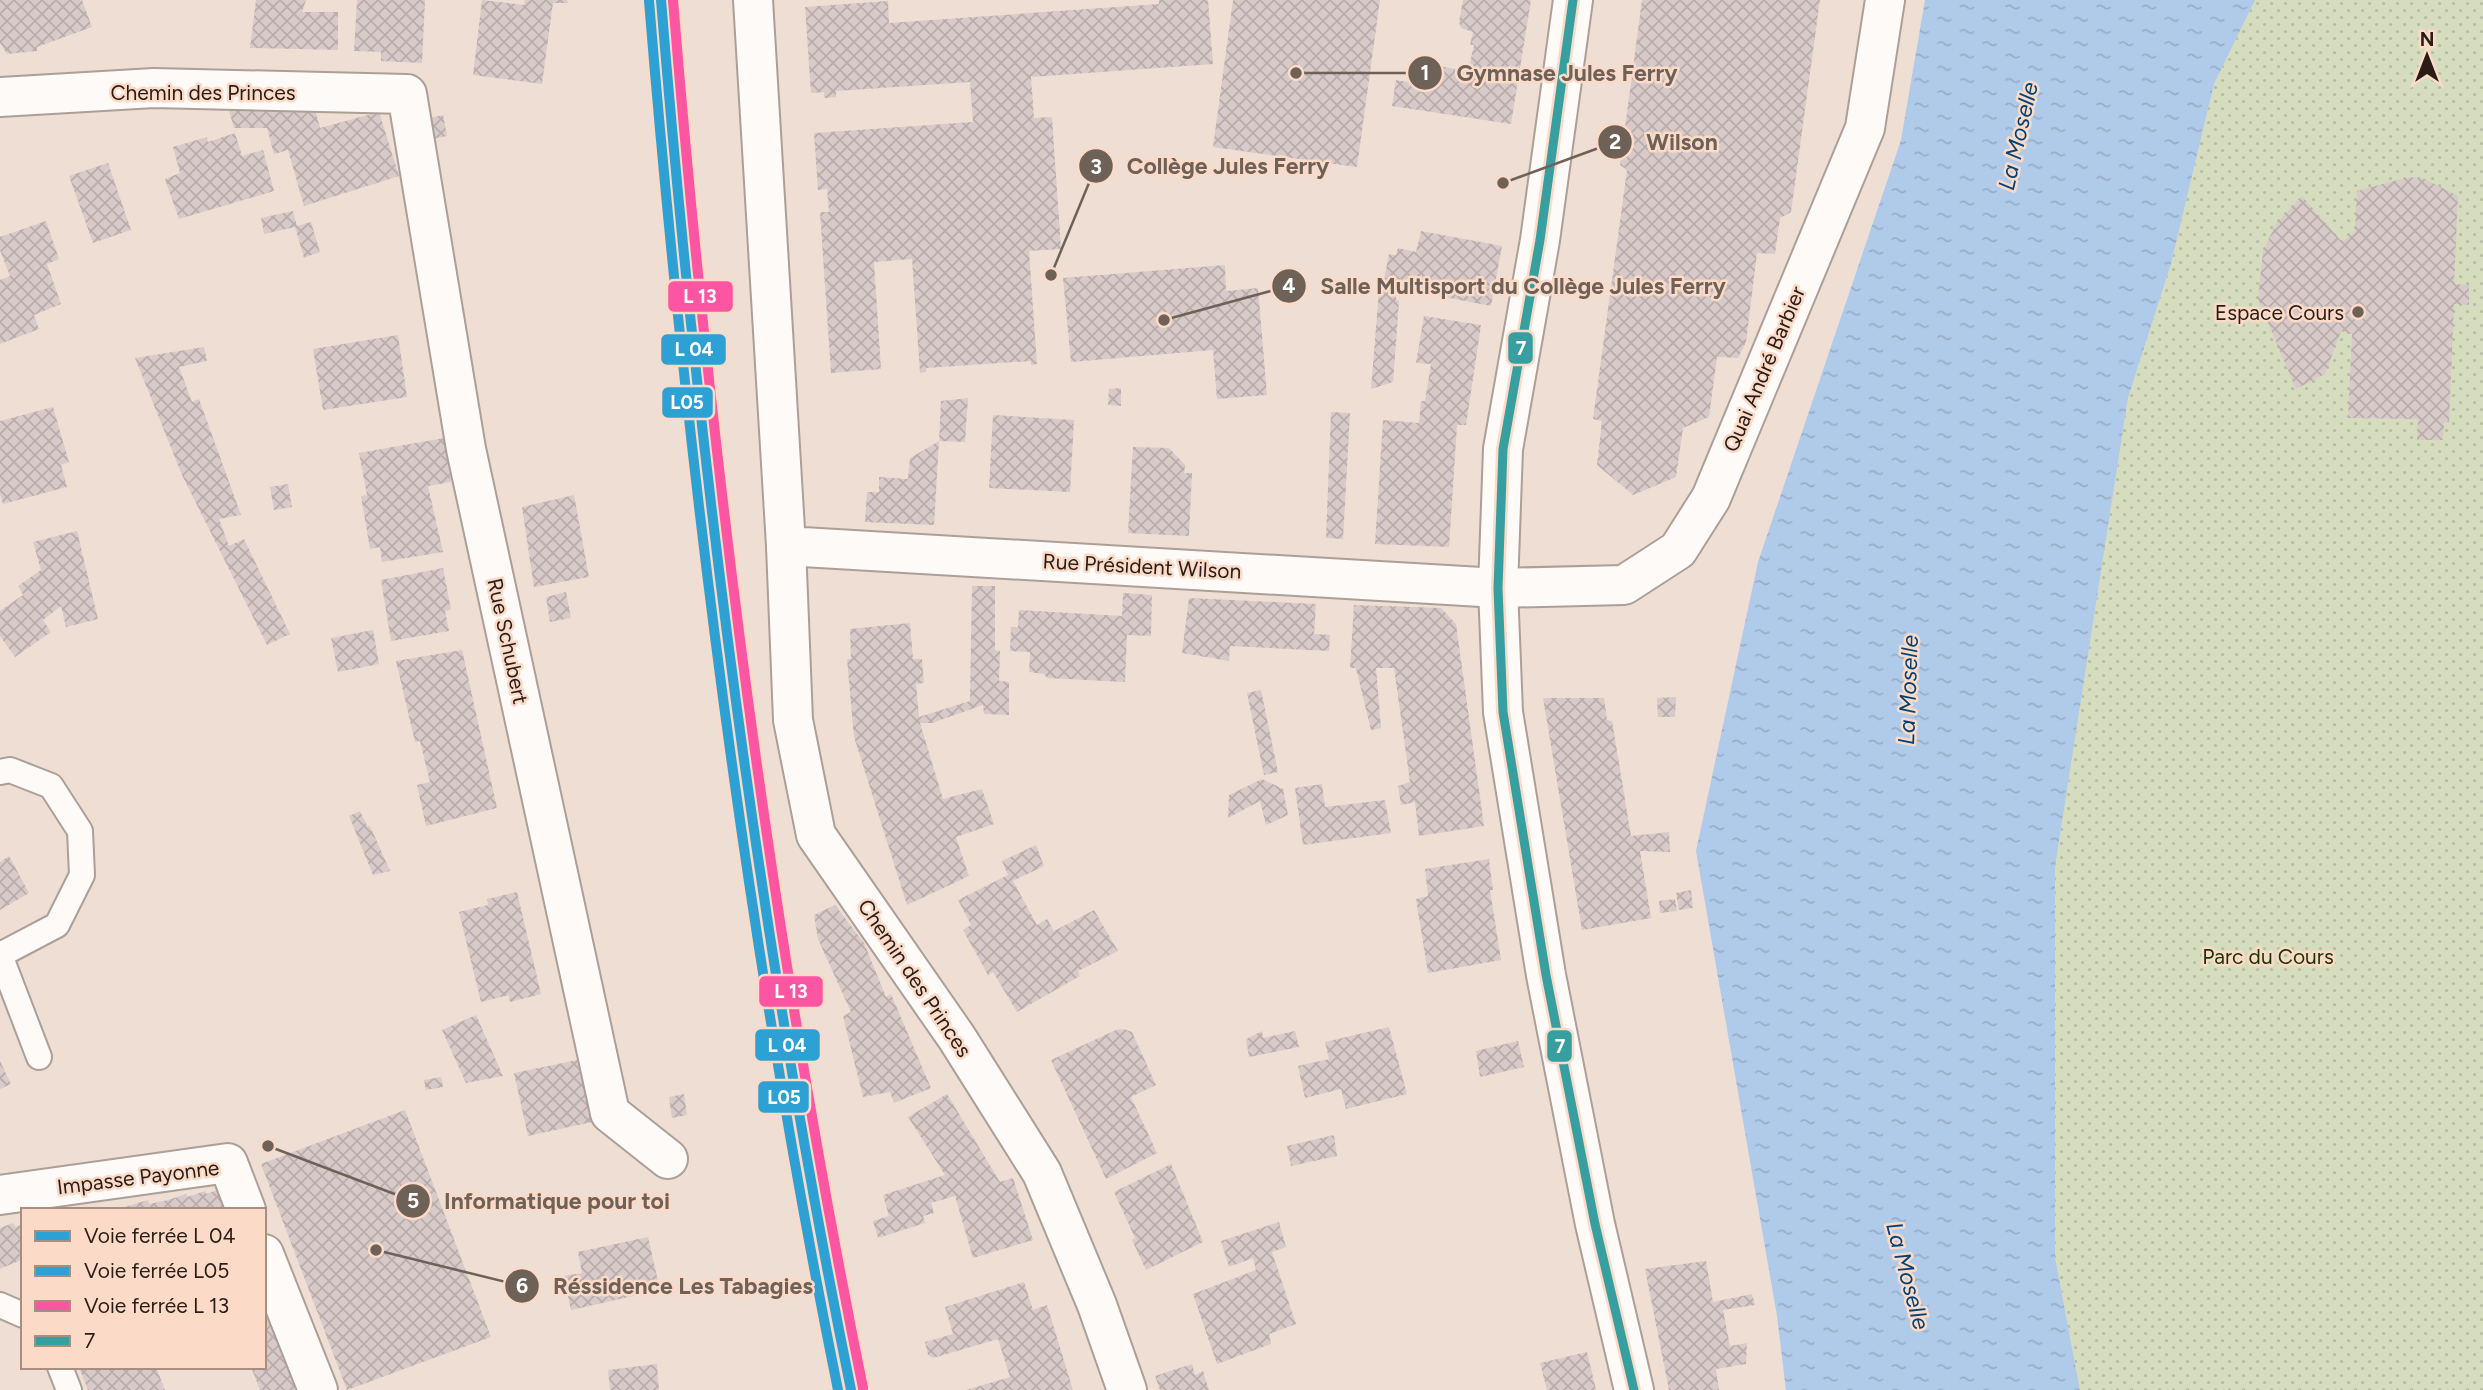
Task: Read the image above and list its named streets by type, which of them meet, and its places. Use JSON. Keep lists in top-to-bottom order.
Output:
{
  "streets": {
    "street": [
      "Chemin des Princes",
      "Quai André Barbier",
      "Rue Président Wilson",
      "Rue Schubert",
      "Impasse Payonne"
    ]
  },
  "crossings": [
    ["Chemin des Princes", "Rue Président Wilson"],
    ["Chemin des Princes", "Rue Schubert"],
    ["Quai André Barbier", "Rue Président Wilson"]
  ],
  "water": ["La Moselle"],
  "parks": ["Parc du Cours"],
  "places": [
    "Gymnase Jules Ferry",
    "Wilson",
    "Collège Jules Ferry",
    "Espace Cours",
    "Salle Multisport du Collège Jules Ferry",
    "Informatique pour toi",
    "Réssidence Les Tabagies"
  ],
  "lines": ["transit line 7", "rail line L05"],
  "legend": [
    "Voie ferrée L 04",
    "Voie ferrée L05",
    "Voie ferrée L 13",
    "7"
  ],
  "north": "top"
}
